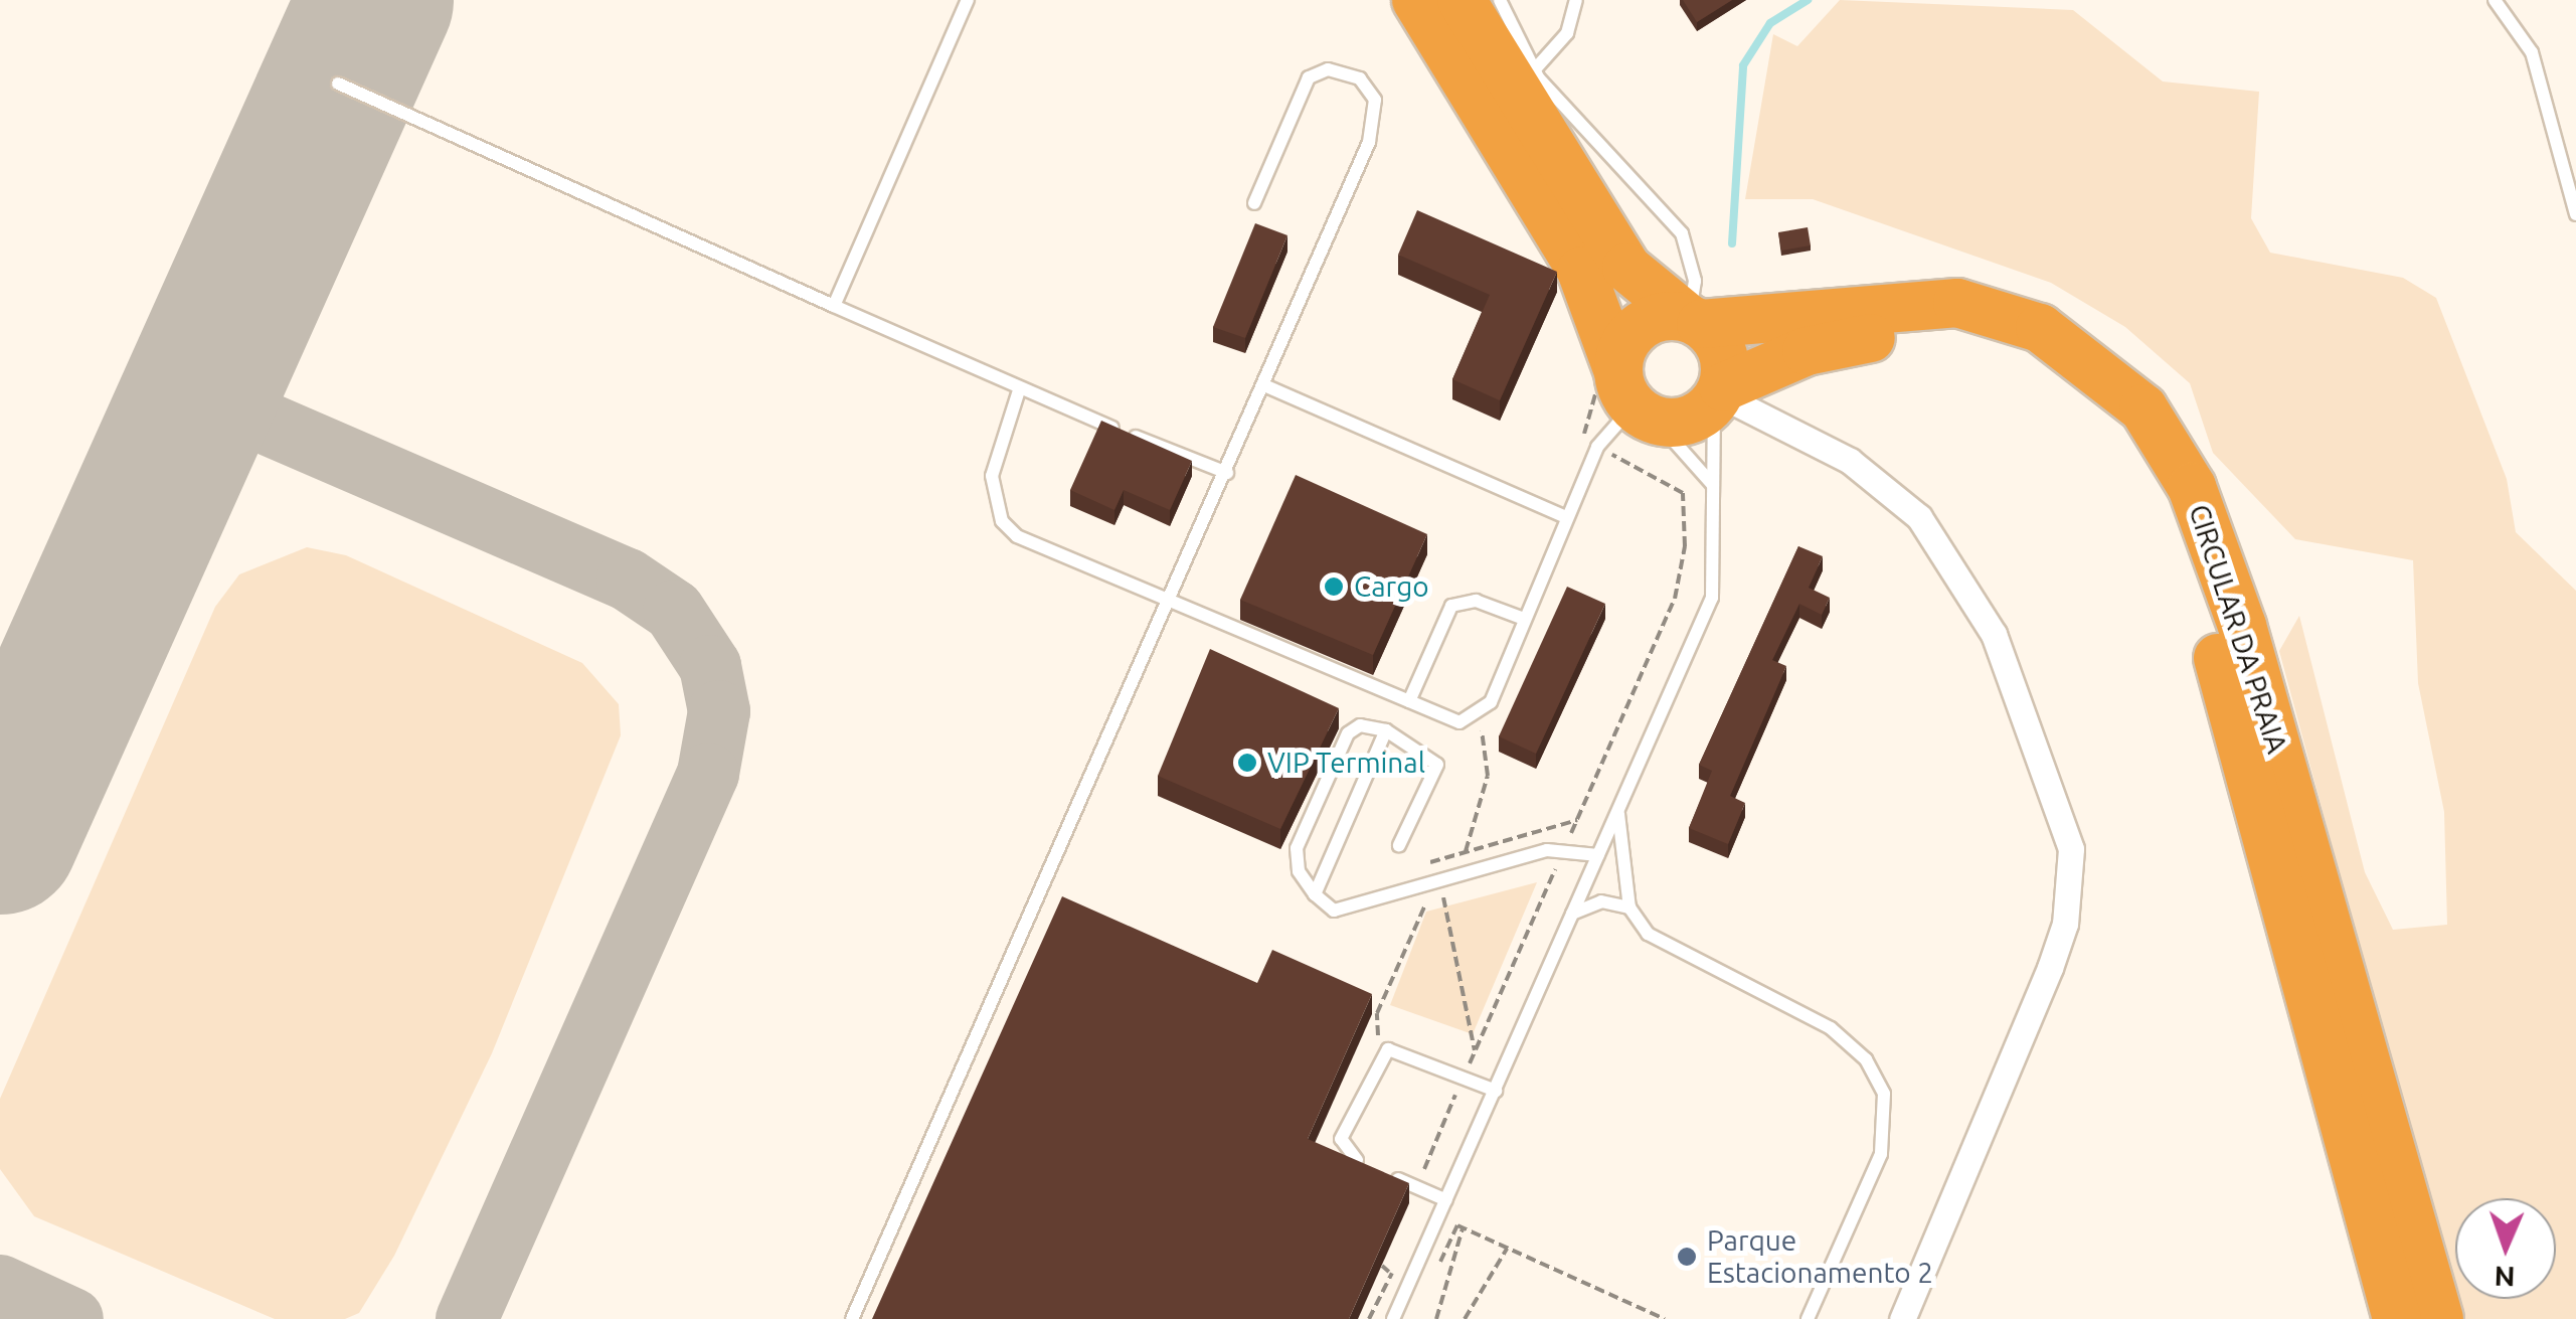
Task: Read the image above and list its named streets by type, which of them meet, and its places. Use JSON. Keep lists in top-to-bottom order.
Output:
{
  "streets": {
    "highway": ["CIRCULAR DA PRAIA"]
  },
  "places": ["Cargo", "VIP Terminal", "Parque Estacionamento 2"],
  "north": "bottom"
}
